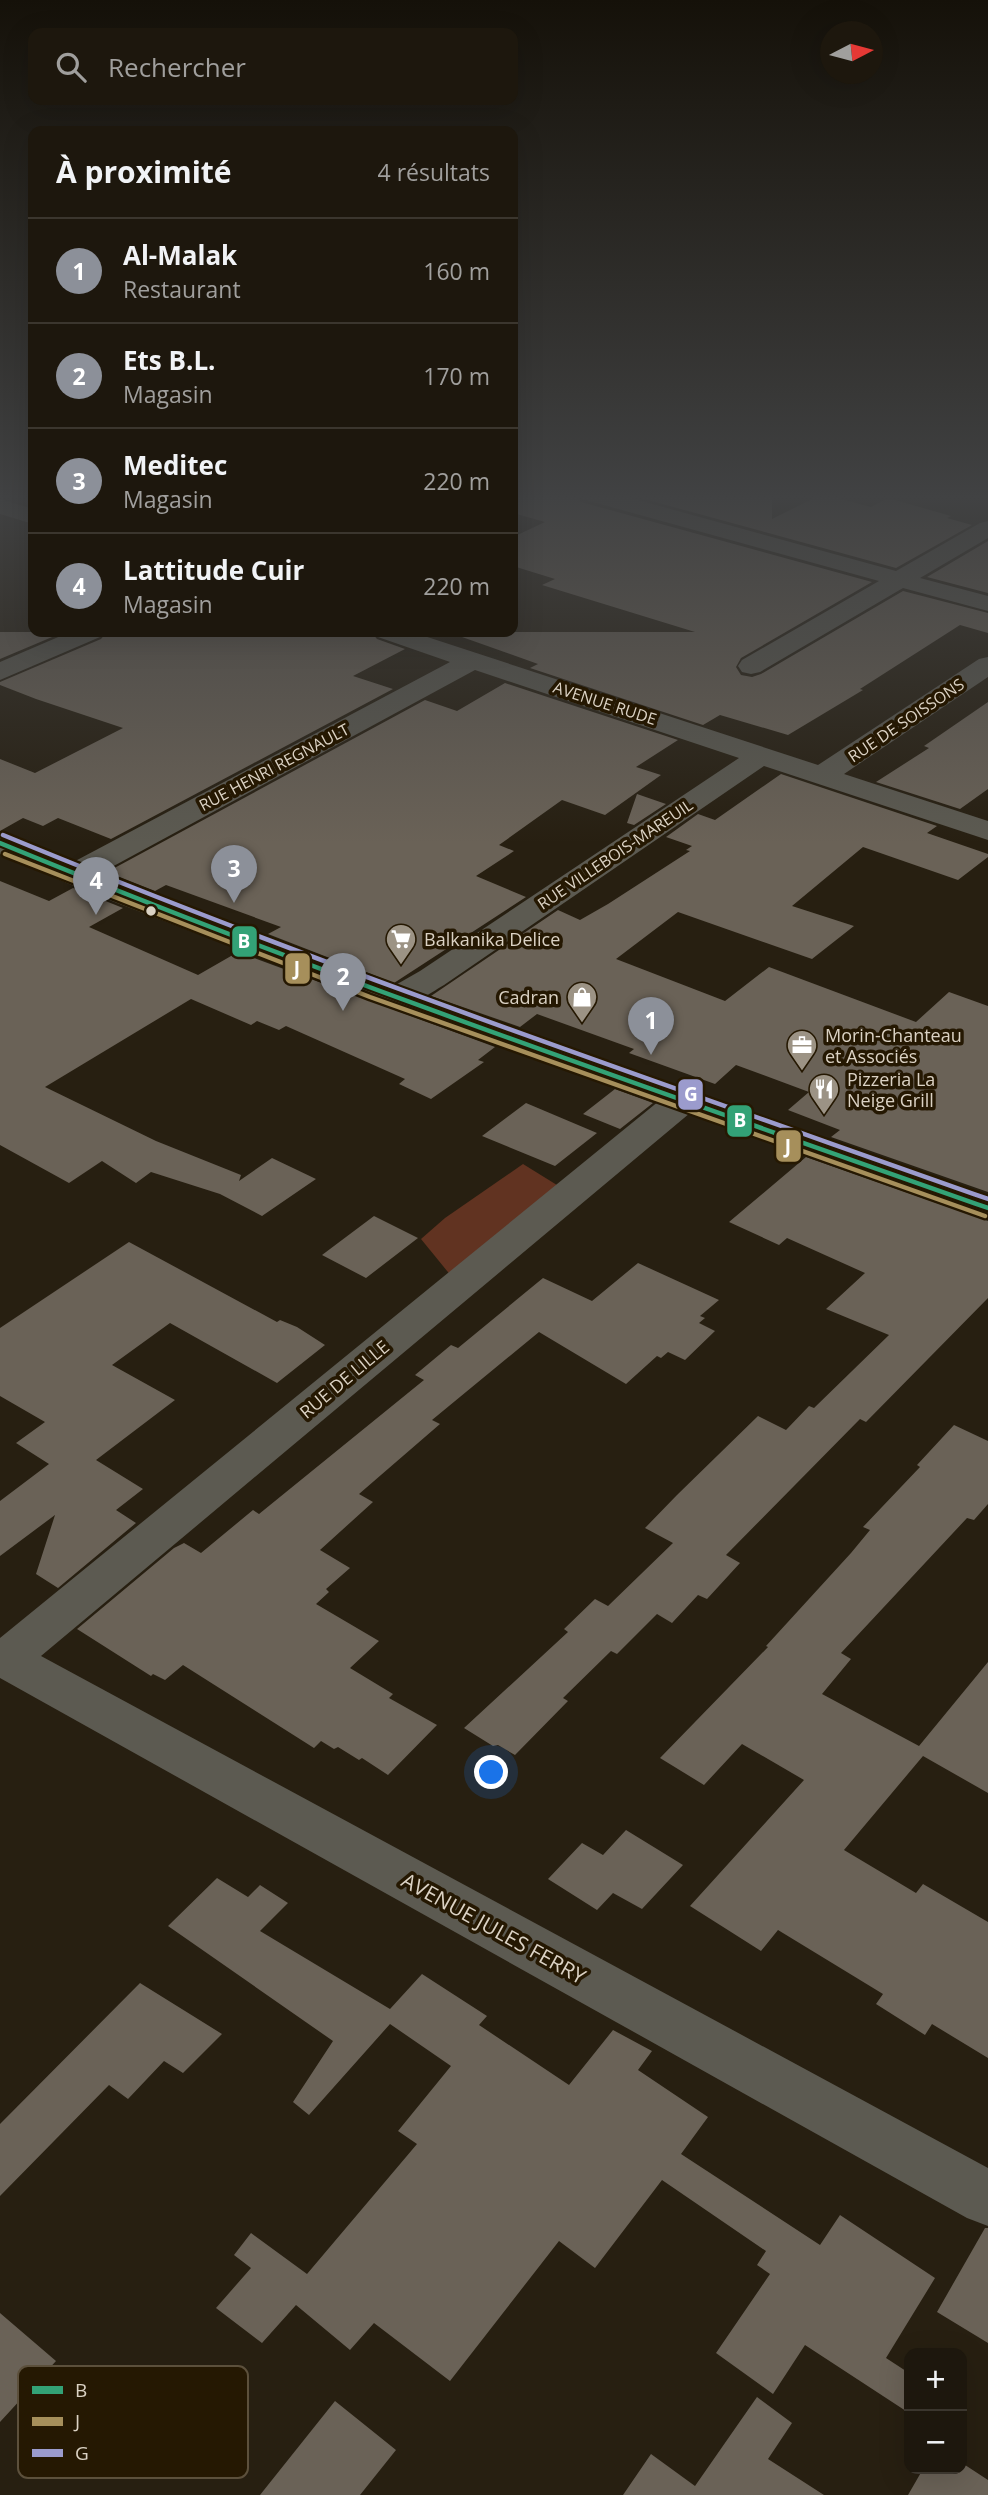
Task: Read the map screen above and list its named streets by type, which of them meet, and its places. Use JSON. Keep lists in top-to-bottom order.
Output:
{
  "streets": {
    "street": [
      "AVENUE RUDE",
      "RUE DE SOISSONS",
      "RUE HENRI REGNAULT",
      "RUE VILLEBOIS-MAREUIL",
      "RUE DE LILLE",
      "AVENUE JULES FERRY"
    ]
  },
  "crossings": [
    ["AVENUE RUDE", "RUE DE SOISSONS"],
    ["AVENUE RUDE", "RUE HENRI REGNAULT"],
    ["AVENUE RUDE", "RUE VILLEBOIS-MAREUIL"],
    ["RUE DE LILLE", "AVENUE JULES FERRY"]
  ],
  "places": {
    "supermarket": ["Balkanika Delice"],
    "shop": ["Cadran"],
    "office": ["Morin-Chanteau et Associés"],
    "restaurant": ["Pizzeria La Neige Grill"]
  },
  "lines": ["transit line G", "transit line B", "transit line J"],
  "legend": ["B", "J", "G"],
  "north": "right",
  "page": {
    "search": "Rechercher",
    "heading": ["À proximité", "4 résultats"],
    "list": [
      {
        "mark": "1",
        "name": "Al-Malak",
        "note": "Restaurant",
        "value": "160 m"
      },
      {
        "mark": "2",
        "name": "Ets B.L.",
        "note": "Magasin",
        "value": "170 m"
      },
      {
        "mark": "3",
        "name": "Meditec",
        "note": "Magasin",
        "value": "220 m"
      },
      {
        "mark": "4",
        "name": "Lattitude Cuir",
        "note": "Magasin",
        "value": "220 m"
      }
    ],
    "pins": [
      "3",
      "4",
      "2",
      "1"
    ],
    "map_buttons": ["+", "−"]
  }
}
